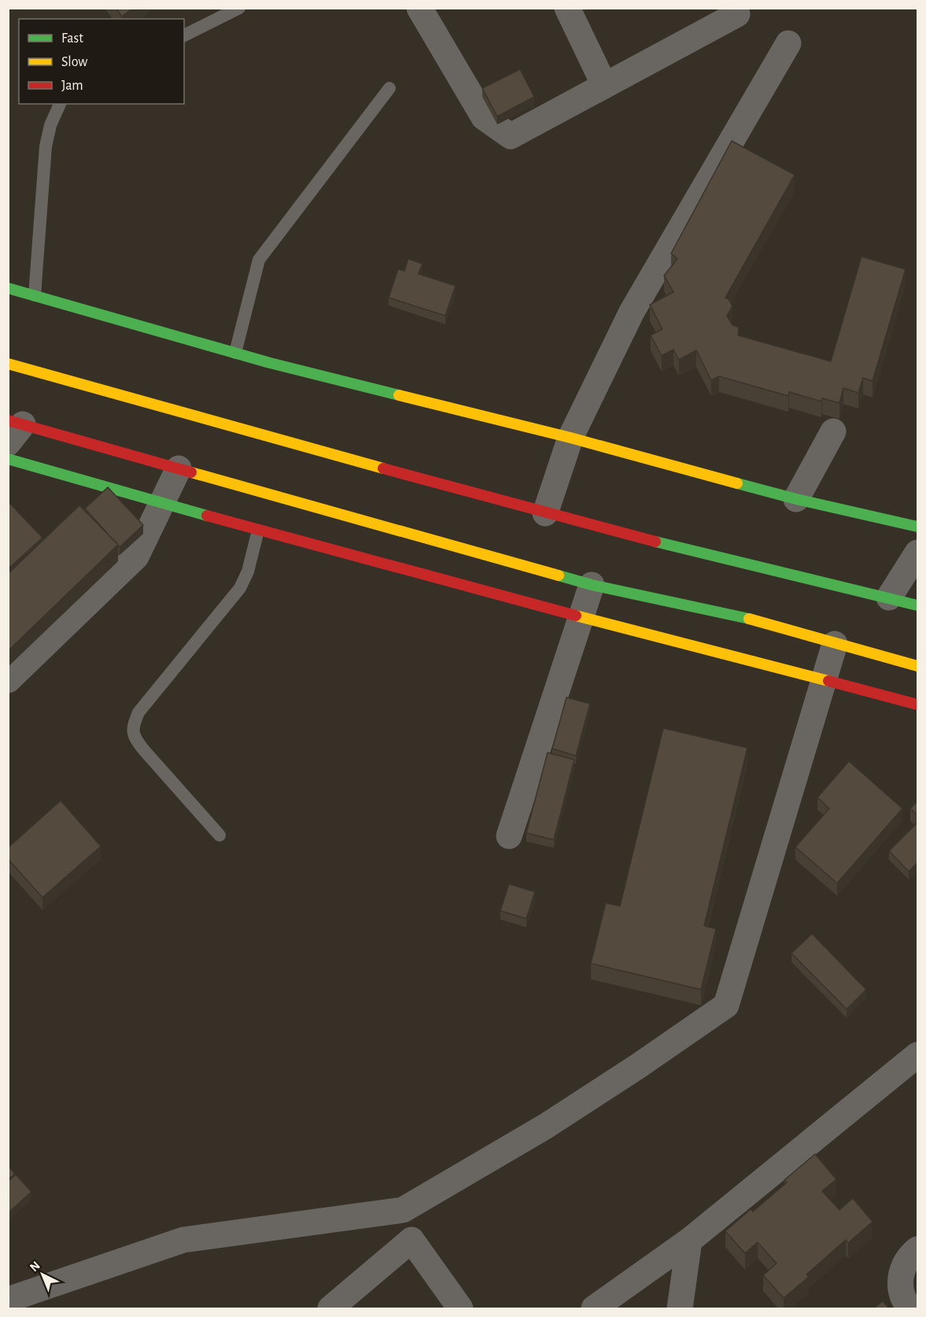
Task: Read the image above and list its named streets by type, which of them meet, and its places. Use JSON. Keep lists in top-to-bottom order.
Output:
{
  "legend": ["Fast", "Slow", "Jam"],
  "north": "top left"
}
